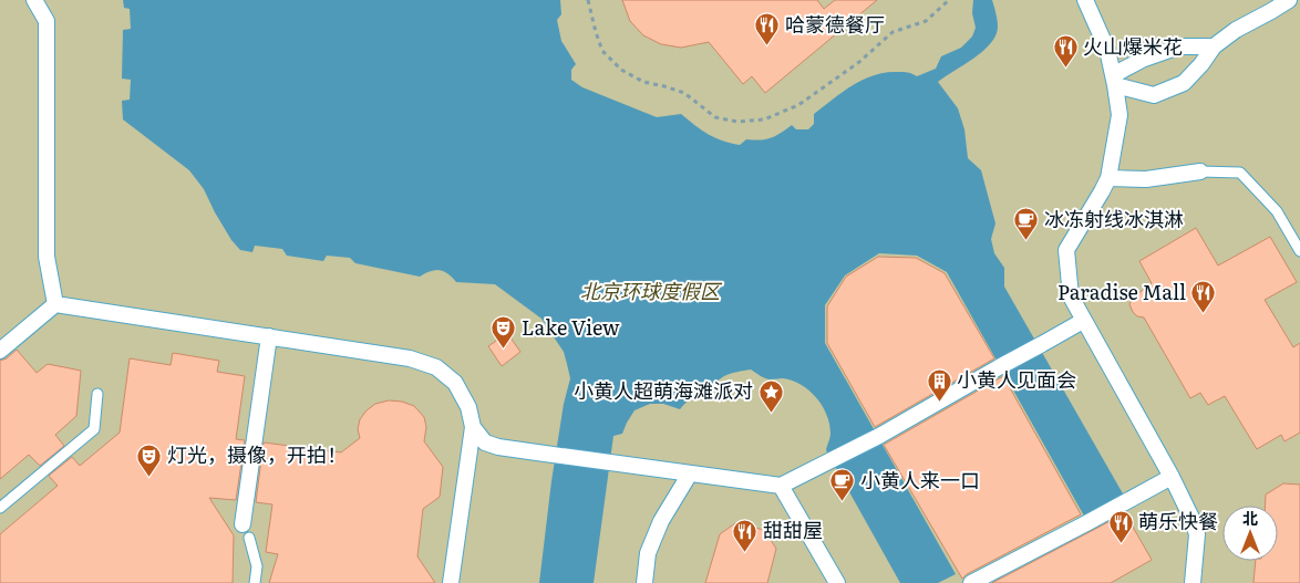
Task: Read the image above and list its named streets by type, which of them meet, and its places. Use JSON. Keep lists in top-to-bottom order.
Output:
{
  "parks": ["北京环球度假区"],
  "places": {
    "restaurant": [
      "哈蒙德餐厅",
      "火山爆米花",
      "Paradise Mall",
      "萌乐快餐",
      "甜甜屋"
    ],
    "cafe": ["冰冻射线冰淇淋", "小黄人来一口"],
    "theatre": ["Lake View", "灯光，摄像，开拍！"],
    "building": ["小黄人见面会"],
    "place": ["小黄人超萌海滩派对"]
  },
  "north": "top"
}
